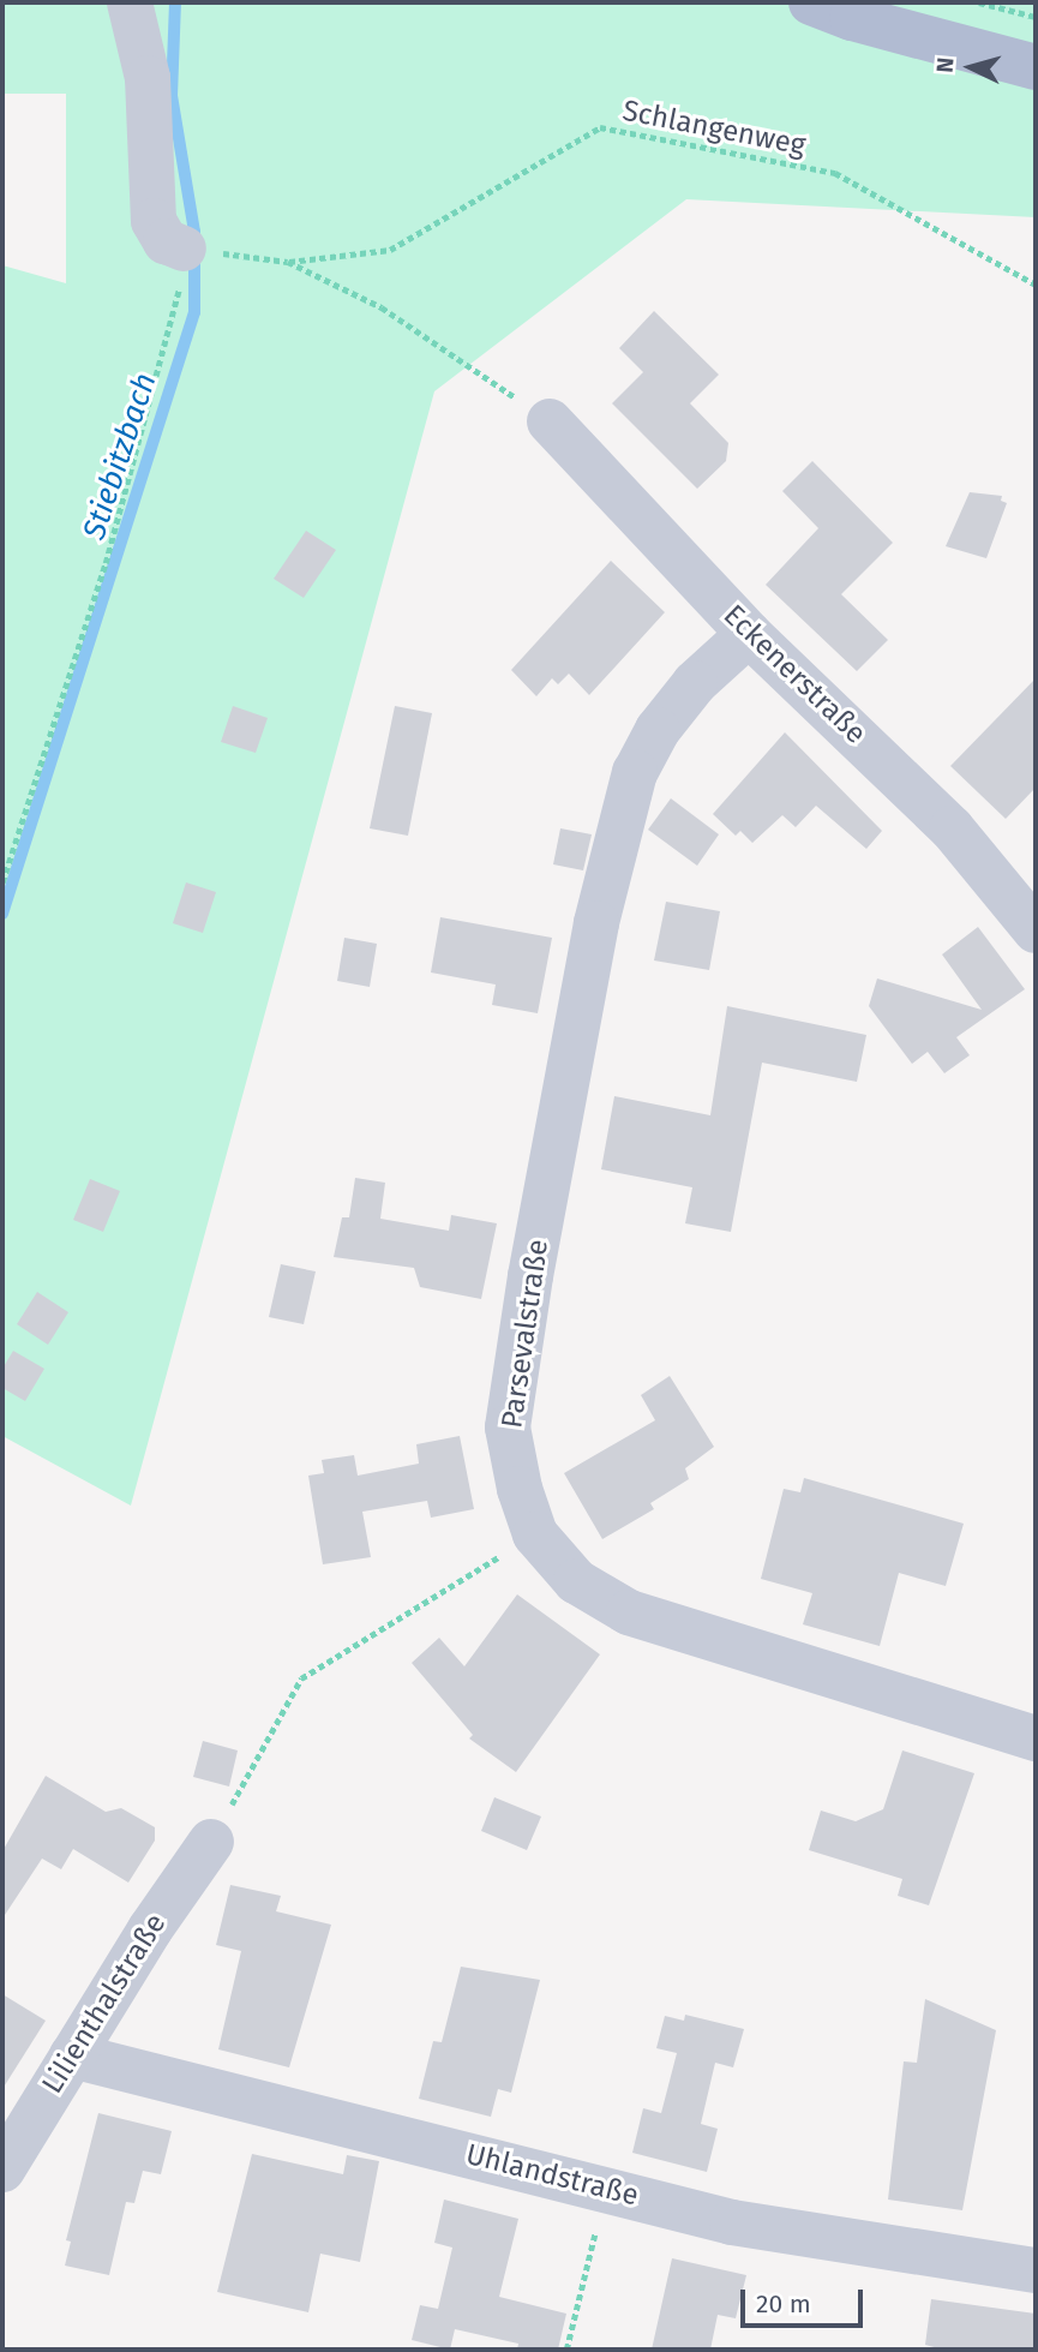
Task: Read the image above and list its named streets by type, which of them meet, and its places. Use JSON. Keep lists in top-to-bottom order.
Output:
{
  "streets": {
    "street": [
      "Eckenerstraße",
      "Parsevalstraße",
      "Lilienthalstraße",
      "Uhlandstraße"
    ],
    "path": ["Schlangenweg"]
  },
  "crossings": [
    ["Eckenerstraße", "Parsevalstraße"],
    ["Lilienthalstraße", "Uhlandstraße"]
  ],
  "water": ["Stiebitzbach"],
  "scale_bar": "20 m",
  "north": "left"
}
